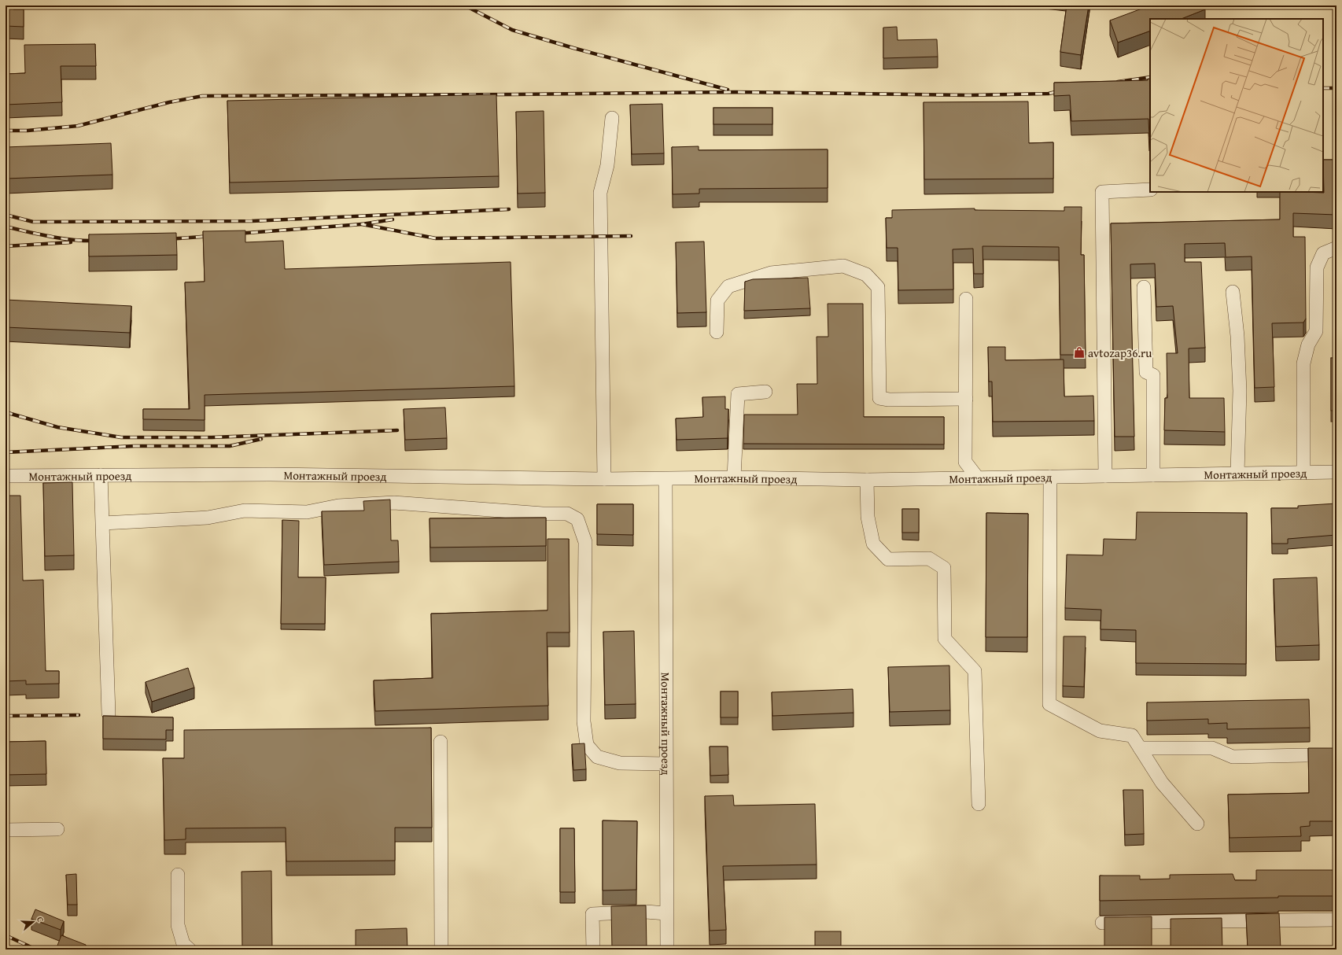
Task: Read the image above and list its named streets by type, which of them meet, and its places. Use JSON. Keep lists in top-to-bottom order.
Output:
{
  "streets": {
    "street": ["Монтажный проезд"]
  },
  "places": {
    "shop": ["avtozap36.ru"]
  },
  "north": "right"
}
